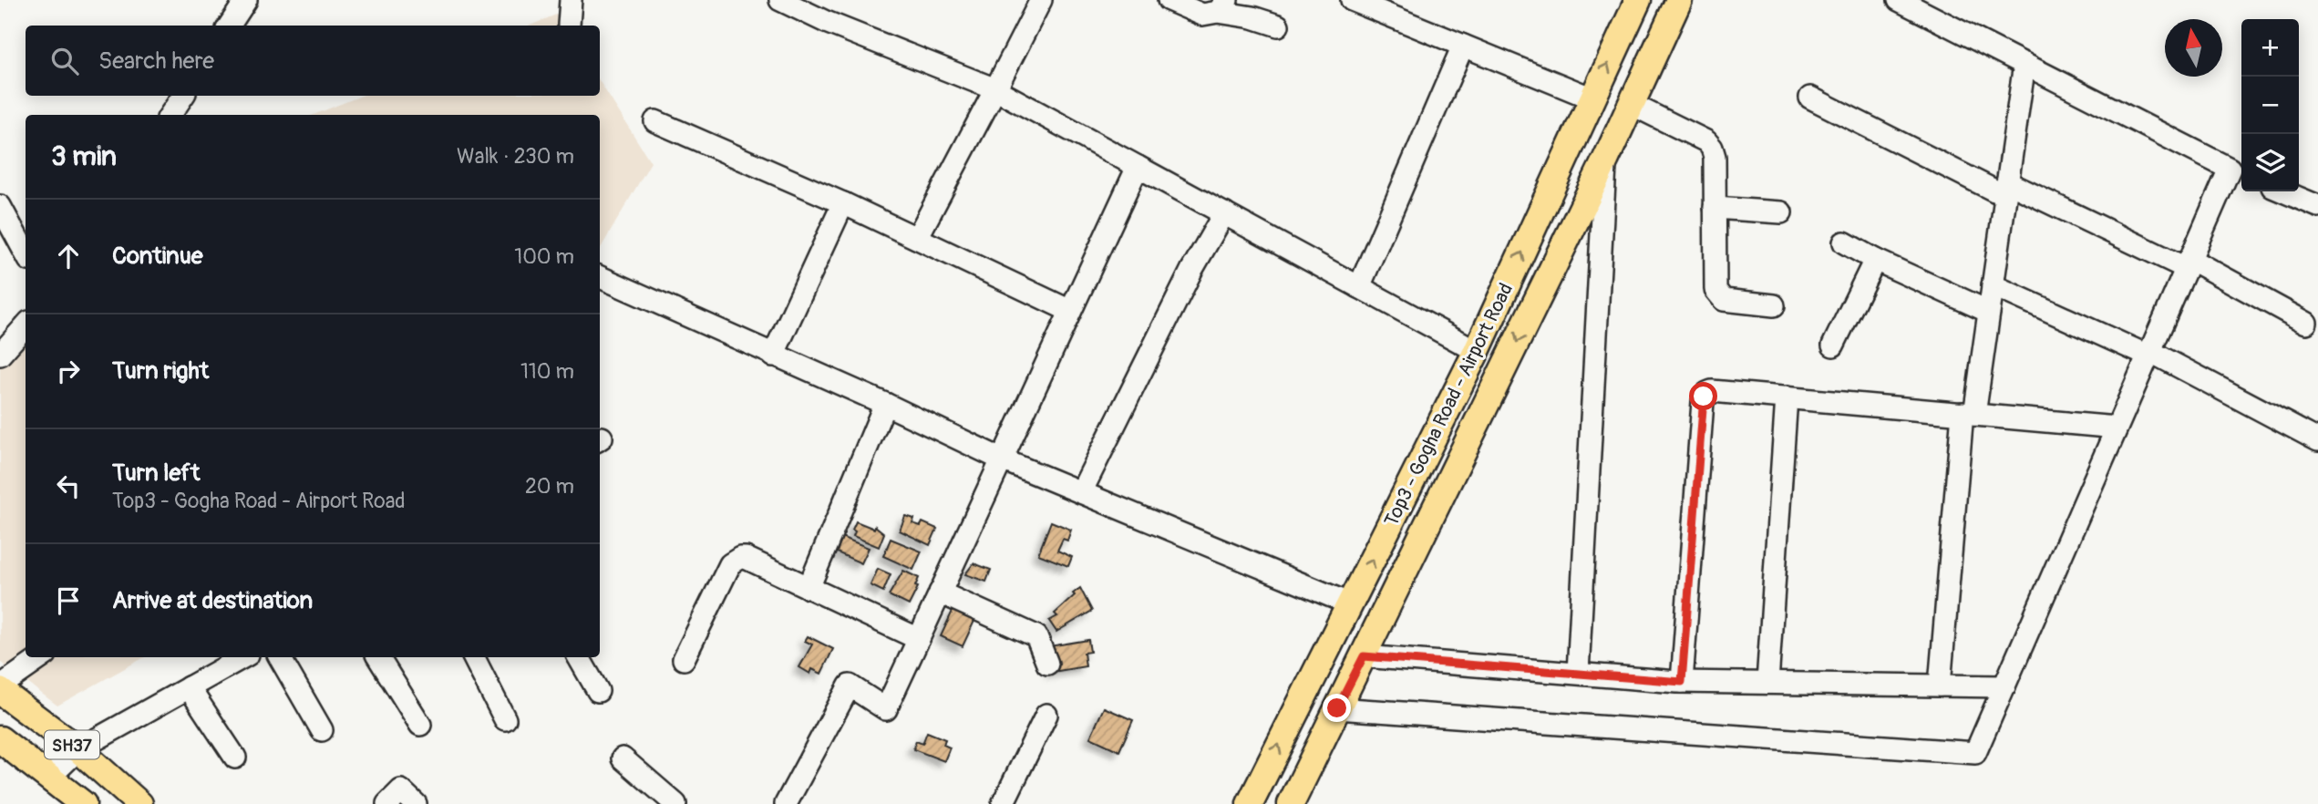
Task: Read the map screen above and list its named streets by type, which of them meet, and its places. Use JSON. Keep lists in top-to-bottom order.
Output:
{
  "streets": {
    "main road": ["Top3 - Gogha Road - Airport Road", "SH37"]
  },
  "north": "top",
  "page": {
    "map_buttons": ["+", "−"],
    "search": "Search here",
    "heading": ["3 min", "Walk · 230 m"],
    "list": [
      ["Continue", "100 m"],
      ["Turn right", "110 m"],
      ["Turn left", "Top3 - Gogha Road - Airport Road", "20 m"],
      "Arrive at destination"
    ]
  }
}
